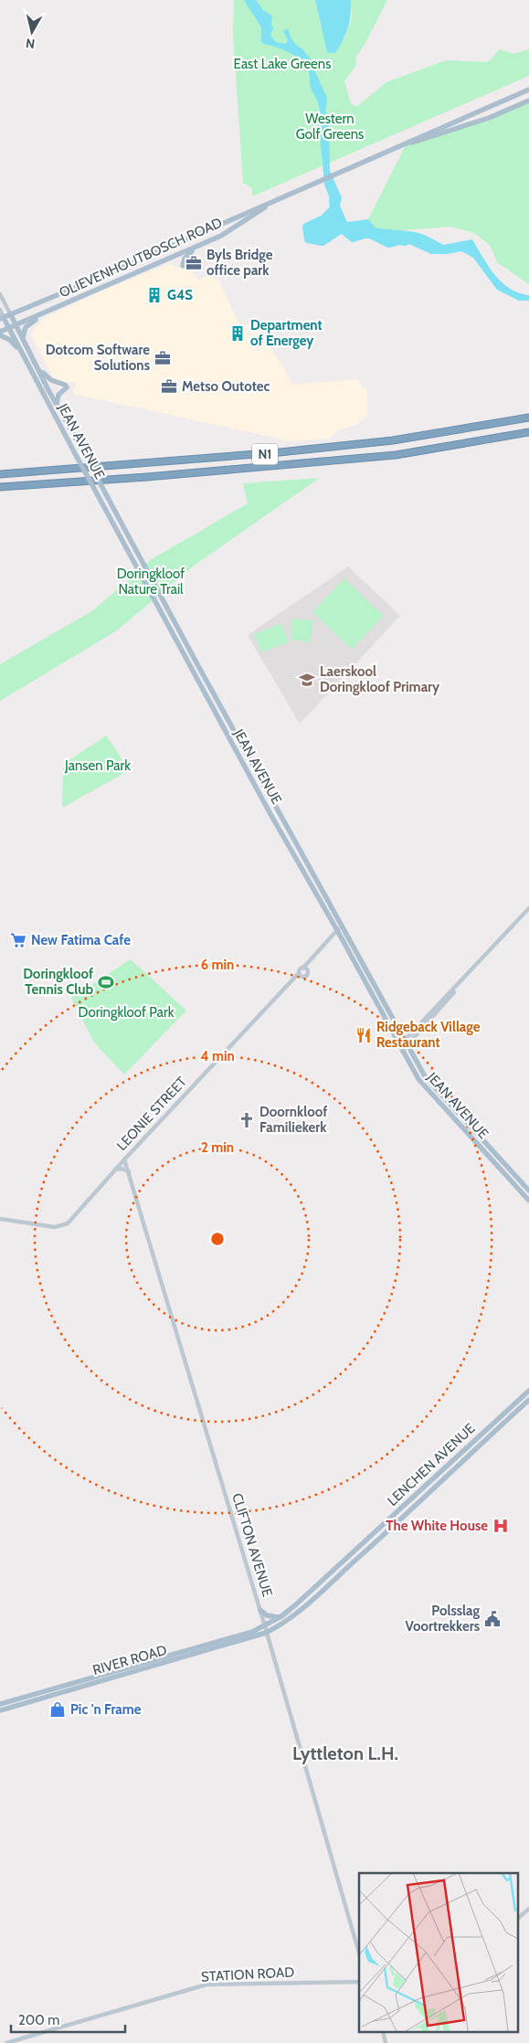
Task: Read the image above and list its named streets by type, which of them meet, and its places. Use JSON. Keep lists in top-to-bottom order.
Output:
{
  "streets": {
    "highway": ["N1"],
    "main road": [
      "OLIEVENHOUTBOSCH ROAD",
      "JEAN AVENUE",
      "LENCHEN AVENUE",
      "RIVER ROAD"
    ],
    "street": ["LEONIE STREET", "CLIFTON AVENUE", "STATION ROAD"]
  },
  "crossings": [
    ["OLIEVENHOUTBOSCH ROAD", "JEAN AVENUE"],
    ["LEONIE STREET", "CLIFTON AVENUE"],
    ["LENCHEN AVENUE", "CLIFTON AVENUE"],
    ["LENCHEN AVENUE", "RIVER ROAD"],
    ["CLIFTON AVENUE", "RIVER ROAD"]
  ],
  "districts": ["Lyttleton L.H."],
  "parks": [
    "East Lake Greens",
    "Western Golf Greens",
    "Doringkloof Nature Trail",
    "Jansen Park",
    "Doringkloof Park"
  ],
  "places": {
    "office": ["Byls Bridge office park", "Dotcom Software Solutions", "Metso Outotec"],
    "building": ["G4S", "Department of Energey"],
    "school or university": ["Laerskool Doringkloof Primary"],
    "supermarket": ["New Fatima Cafe"],
    "sports": ["Doringkloof Tennis Club"],
    "restaurant": ["Ridgeback Village Restaurant"],
    "church": ["Doornkloof Familiekerk"],
    "hospital": ["The White House"],
    "public building": ["Polsslag Voortrekkers"],
    "shop": ["Pic 'n Frame"]
  },
  "scale_bar": "200 m",
  "north": "bottom",
  "rings": ["6 min", "4 min", "2 min"]
}
